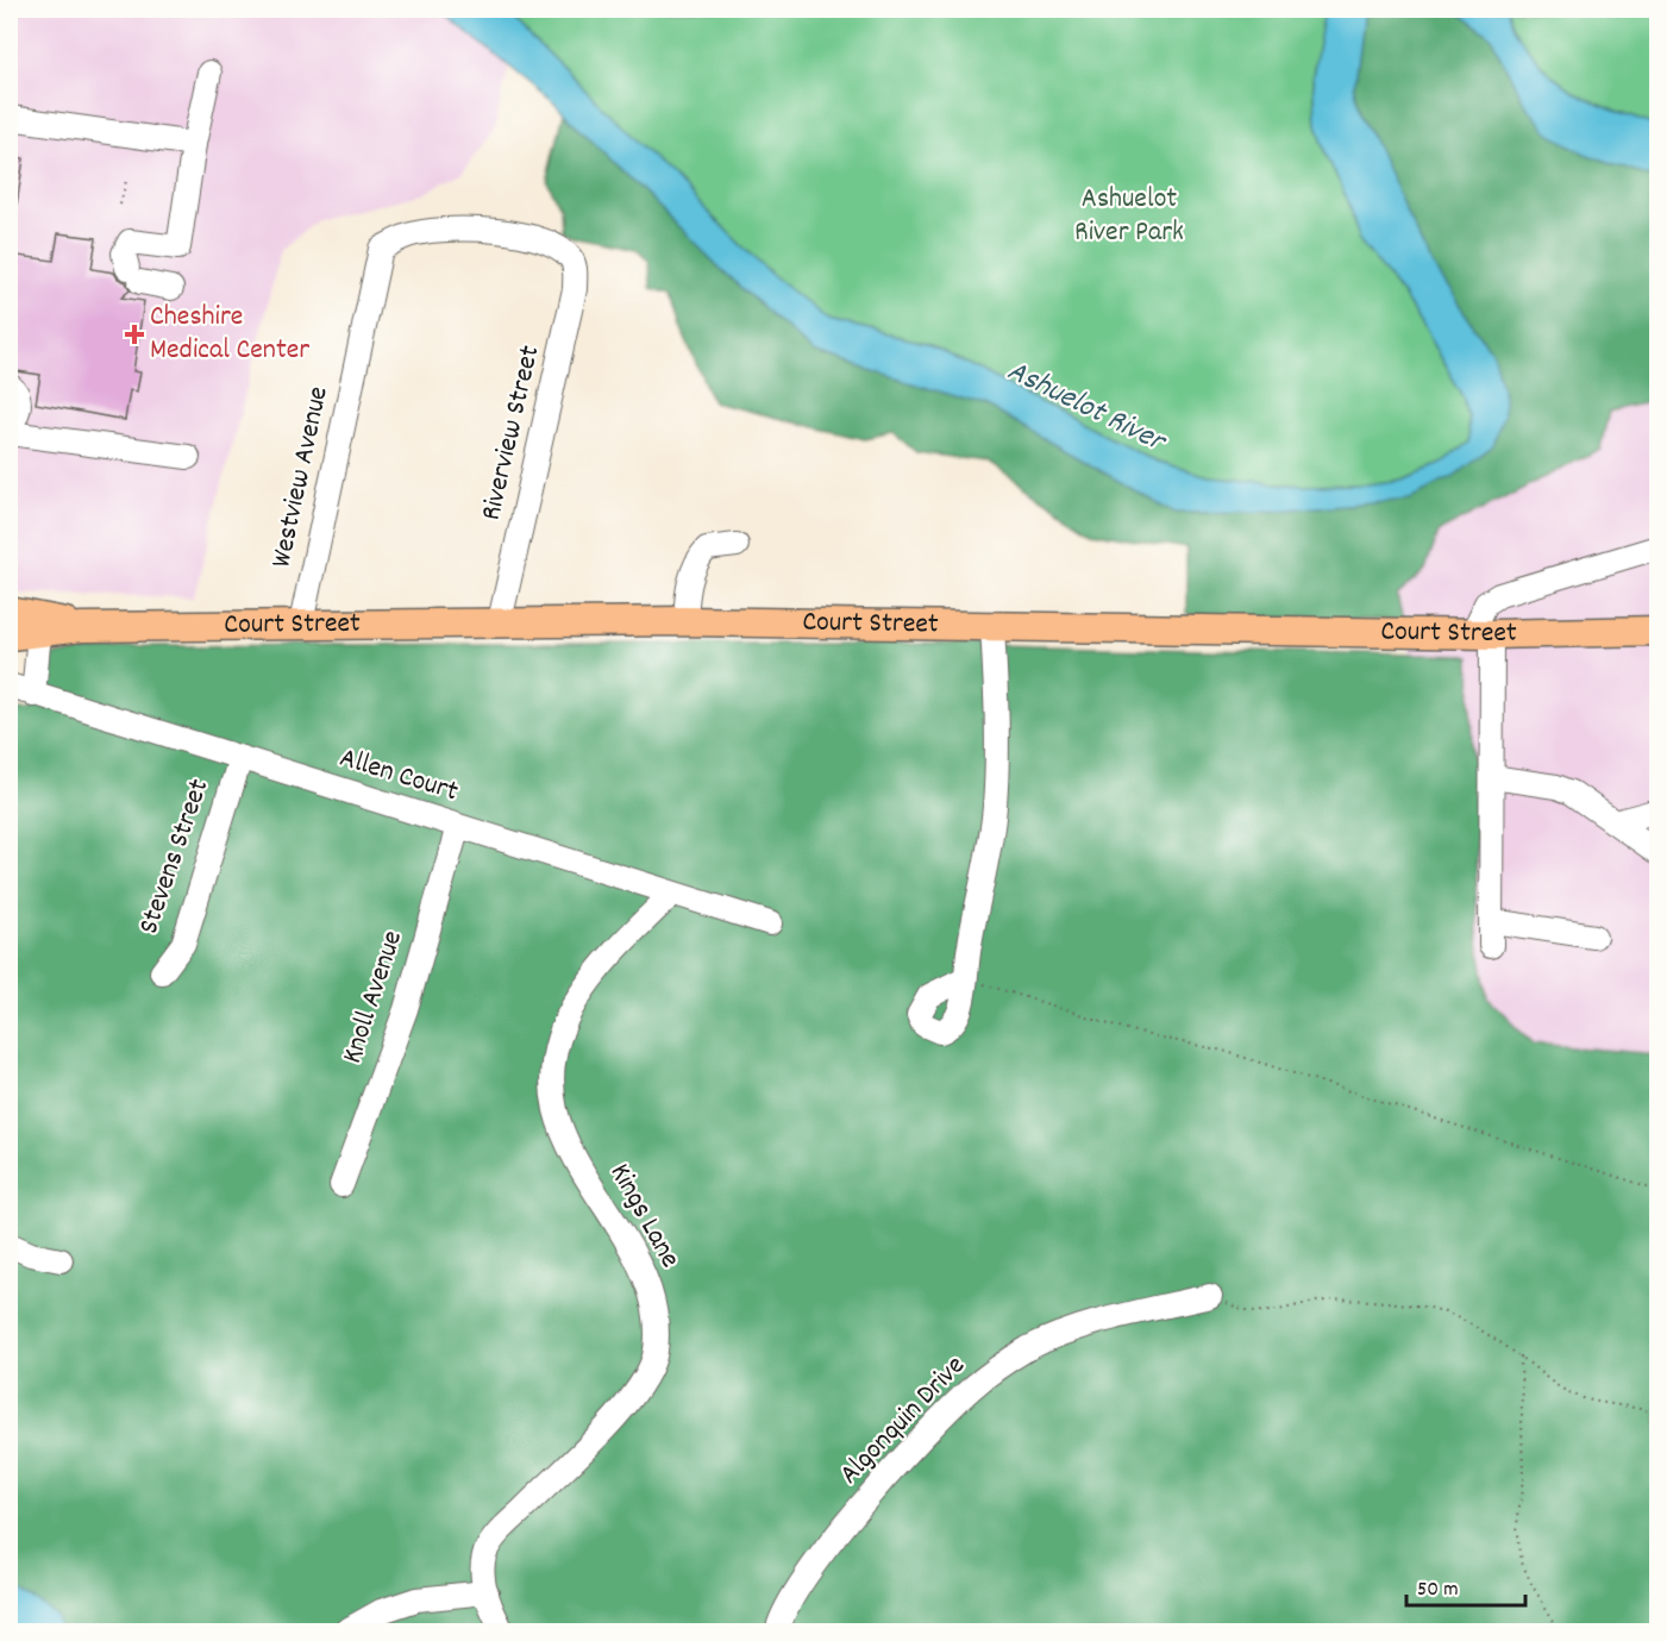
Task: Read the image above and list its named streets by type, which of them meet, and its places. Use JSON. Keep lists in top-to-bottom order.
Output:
{
  "streets": {
    "main road": ["Court Street"],
    "street": [
      "Riverview Street",
      "Westview Avenue",
      "Allen Court",
      "Stevens Street",
      "Knoll Avenue",
      "Kings Lane",
      "Algonquin Drive"
    ]
  },
  "crossings": [
    ["Riverview Street", "Westview Avenue"],
    ["Riverview Street", "Court Street"],
    ["Westview Avenue", "Court Street"],
    ["Allen Court", "Stevens Street"],
    ["Allen Court", "Knoll Avenue"],
    ["Allen Court", "Kings Lane"]
  ],
  "water": ["Ashuelot River"],
  "parks": ["Ashuelot River Park"],
  "places": {
    "health": ["Cheshire Medical Center"]
  },
  "scale_bar": "50 m"
}
